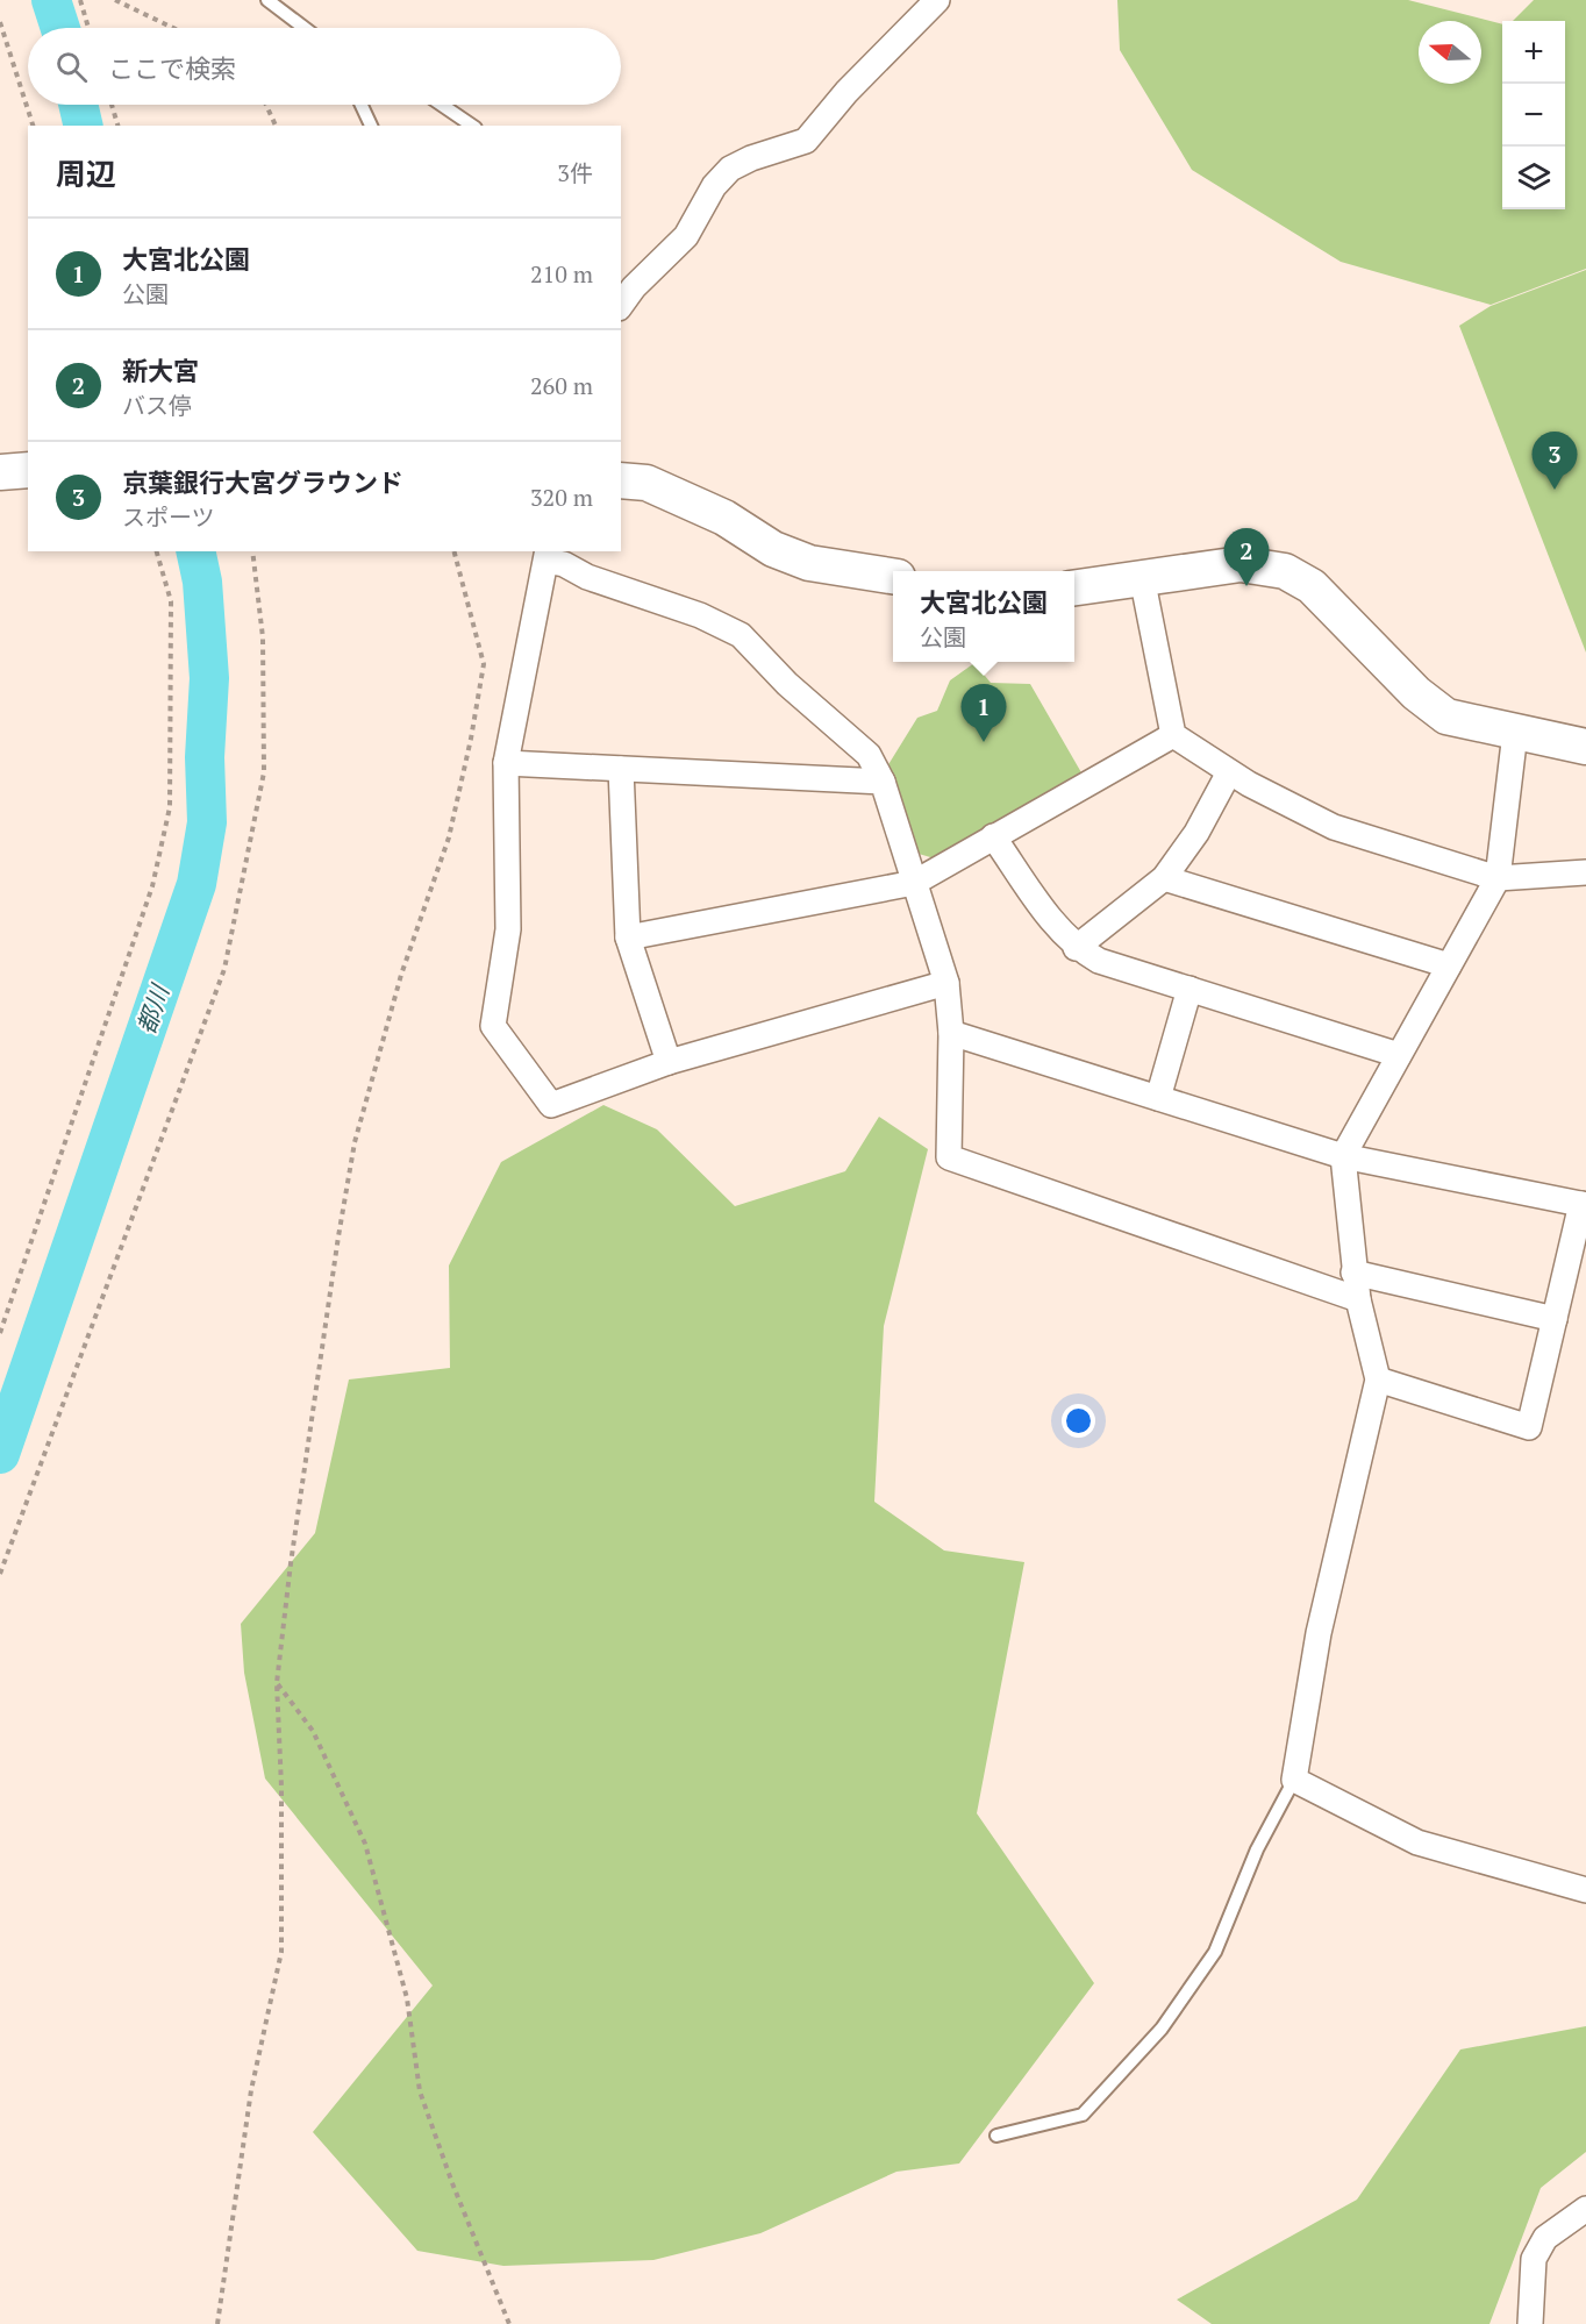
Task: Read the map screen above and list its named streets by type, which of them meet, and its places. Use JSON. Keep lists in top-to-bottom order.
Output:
{
  "water": ["都川"],
  "north": "left",
  "page": {
    "map_buttons": ["+", "−"],
    "search": "ここで検索",
    "heading": ["周辺", "3件"],
    "list": [
      {
        "mark": "1",
        "name": "大宮北公園",
        "note": "公園",
        "value": "210 m"
      },
      {
        "mark": "2",
        "name": "新大宮",
        "note": "バス停",
        "value": "260 m"
      },
      {
        "mark": "3",
        "name": "京葉銀行大宮グラウンド",
        "note": "スポーツ",
        "value": "320 m"
      }
    ],
    "pins": ["3", "2", "1"],
    "popup": ["大宮北公園", "公園"]
  }
}
